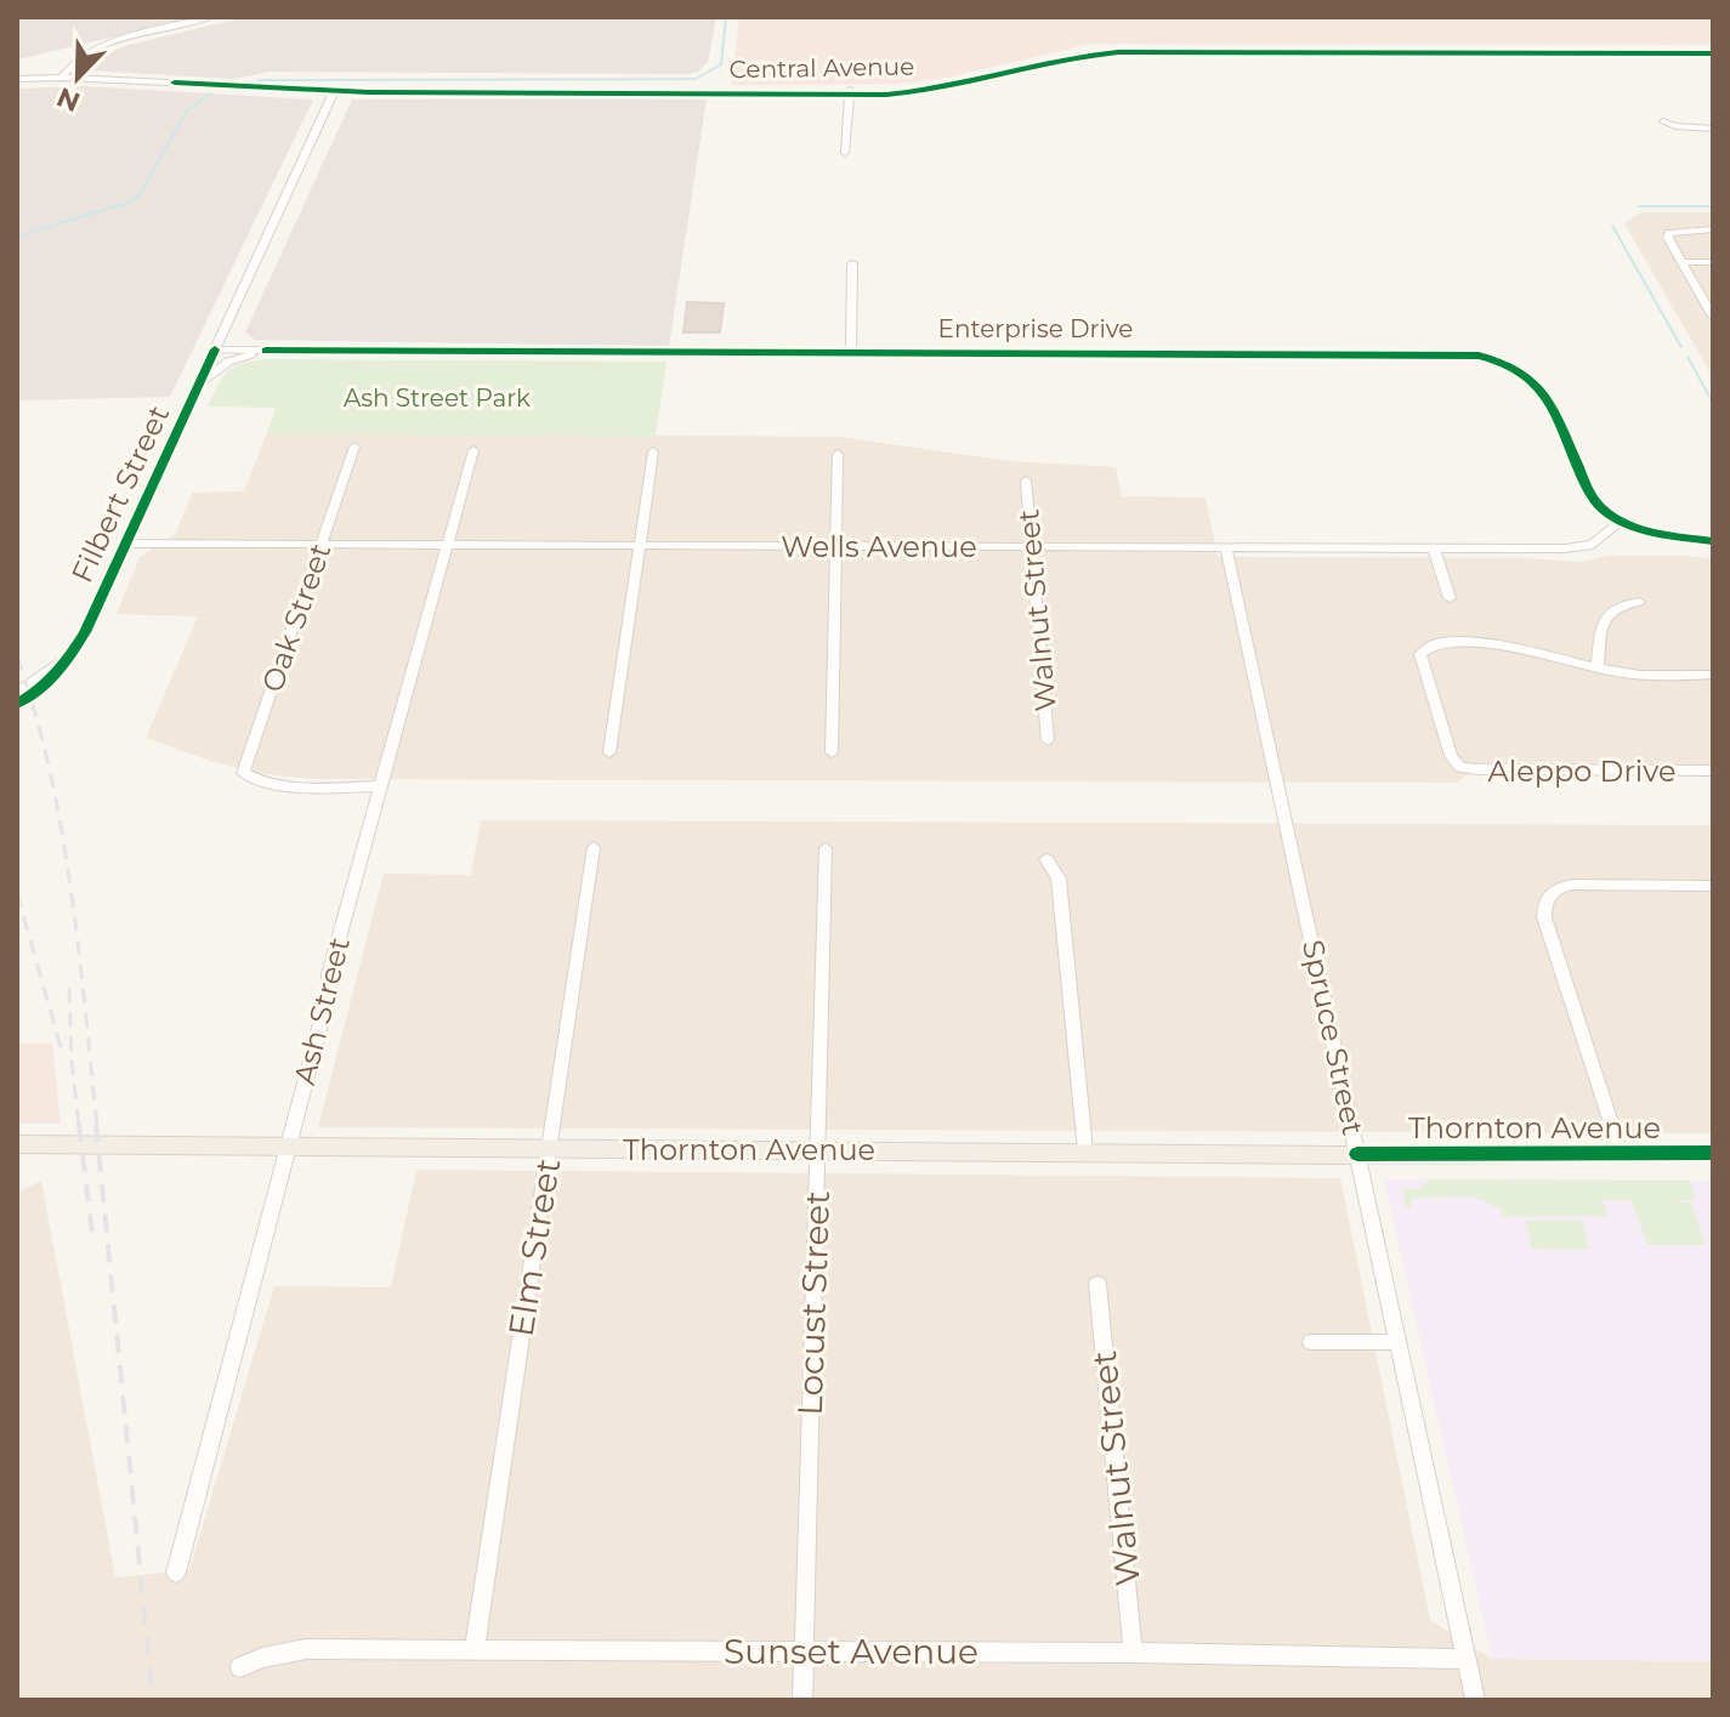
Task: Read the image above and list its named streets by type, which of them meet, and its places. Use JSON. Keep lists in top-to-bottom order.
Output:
{
  "streets": {
    "main road": ["Thornton Avenue"],
    "street": [
      "Central Avenue",
      "Enterprise Drive",
      "Filbert Street",
      "Wells Avenue",
      "Walnut Street",
      "Oak Street",
      "Aleppo Drive",
      "Ash Street",
      "Spruce Street",
      "Elm Street",
      "Locust Street",
      "Sunset Avenue"
    ]
  },
  "crossings": [
    ["Central Avenue", "Filbert Street"],
    ["Enterprise Drive", "Filbert Street"],
    ["Enterprise Drive", "Wells Avenue"],
    ["Filbert Street", "Wells Avenue"],
    ["Wells Avenue", "Walnut Street"],
    ["Wells Avenue", "Oak Street"],
    ["Wells Avenue", "Ash Street"],
    ["Wells Avenue", "Spruce Street"],
    ["Walnut Street", "Sunset Avenue"],
    ["Oak Street", "Ash Street"],
    ["Ash Street", "Thornton Avenue"],
    ["Spruce Street", "Thornton Avenue"],
    ["Spruce Street", "Sunset Avenue"],
    ["Thornton Avenue", "Elm Street"],
    ["Thornton Avenue", "Locust Street"],
    ["Elm Street", "Sunset Avenue"],
    ["Locust Street", "Sunset Avenue"]
  ],
  "parks": ["Ash Street Park"],
  "north": "bottom left"
}
